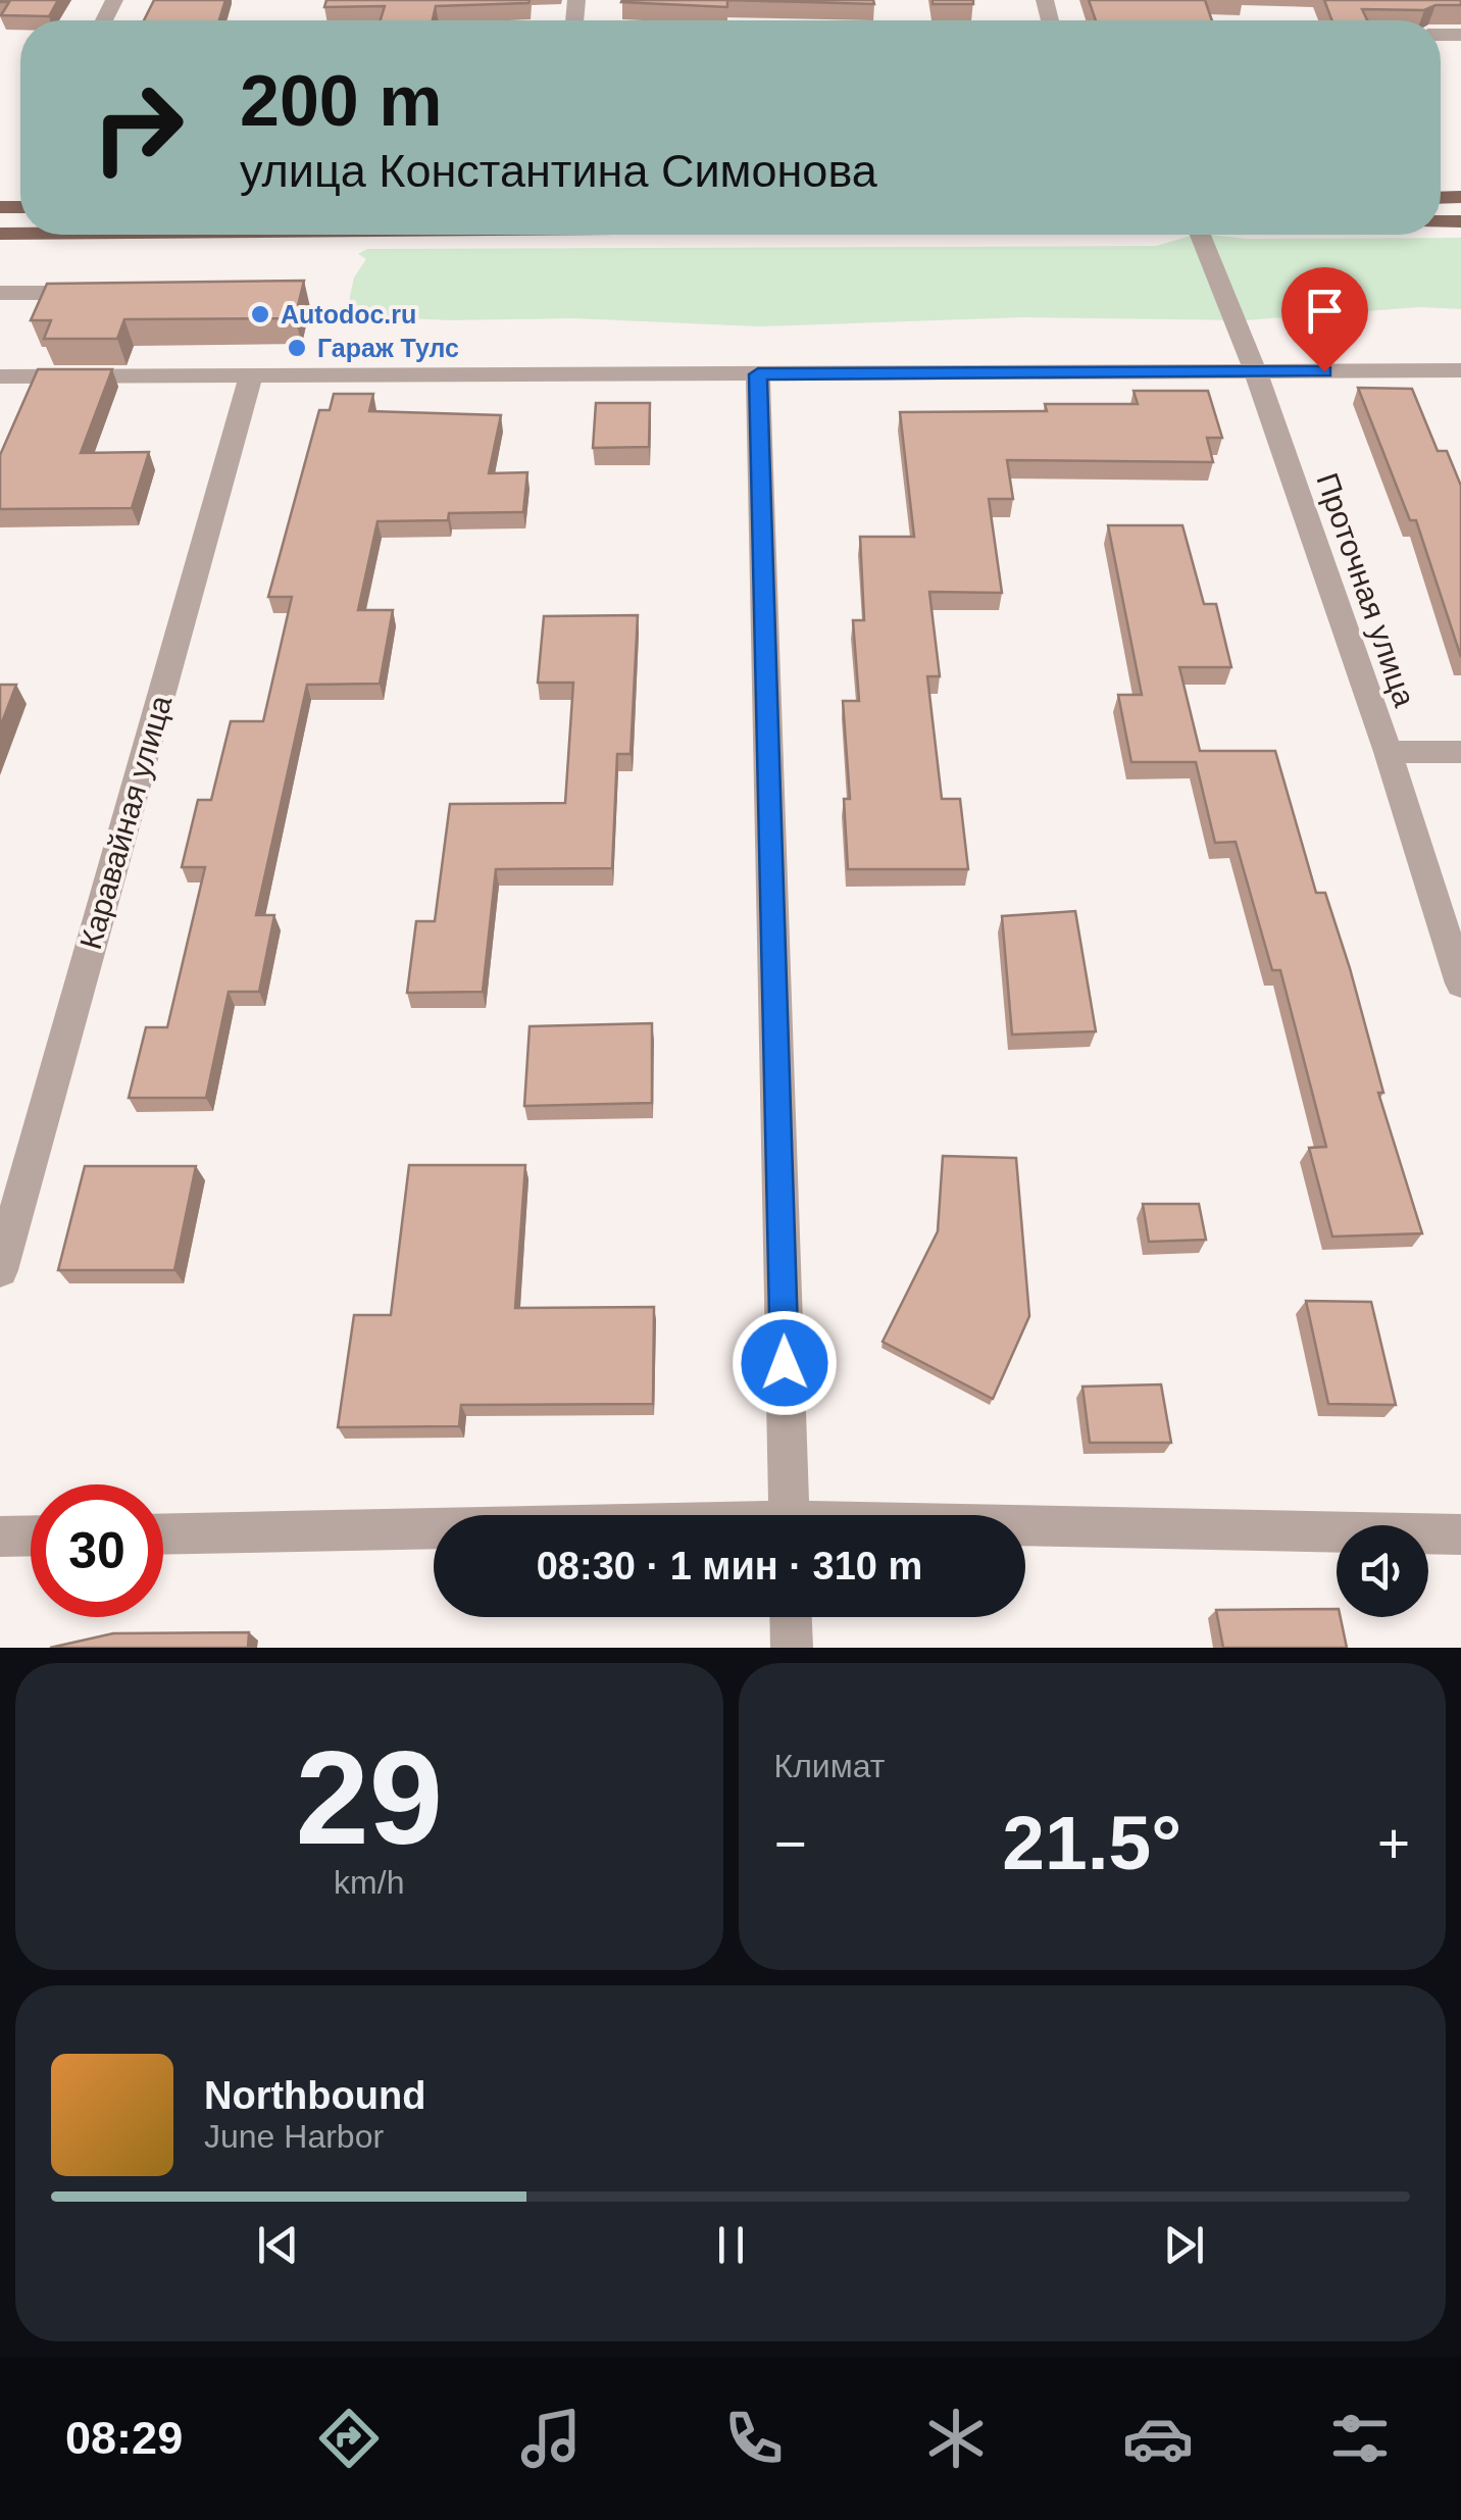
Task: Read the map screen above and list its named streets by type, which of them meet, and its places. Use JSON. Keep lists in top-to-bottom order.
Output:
{
  "streets": {
    "street": ["Проточная улица", "Каравайная улица"]
  },
  "places": ["Autodoc.ru", "Гараж Тулс"],
  "page": {
    "turn": ["200 m", "улица Константина Симонова"],
    "limit": "30",
    "trip": "08:30 · 1 мин · 310 m",
    "tile": [
      ["29", "km/h"],
      "Климат"
    ],
    "heat": ["−", "21.5°", "+"],
    "song": ["Northbound", "June Harbor"],
    "tabs": "08:29"
  }
}
